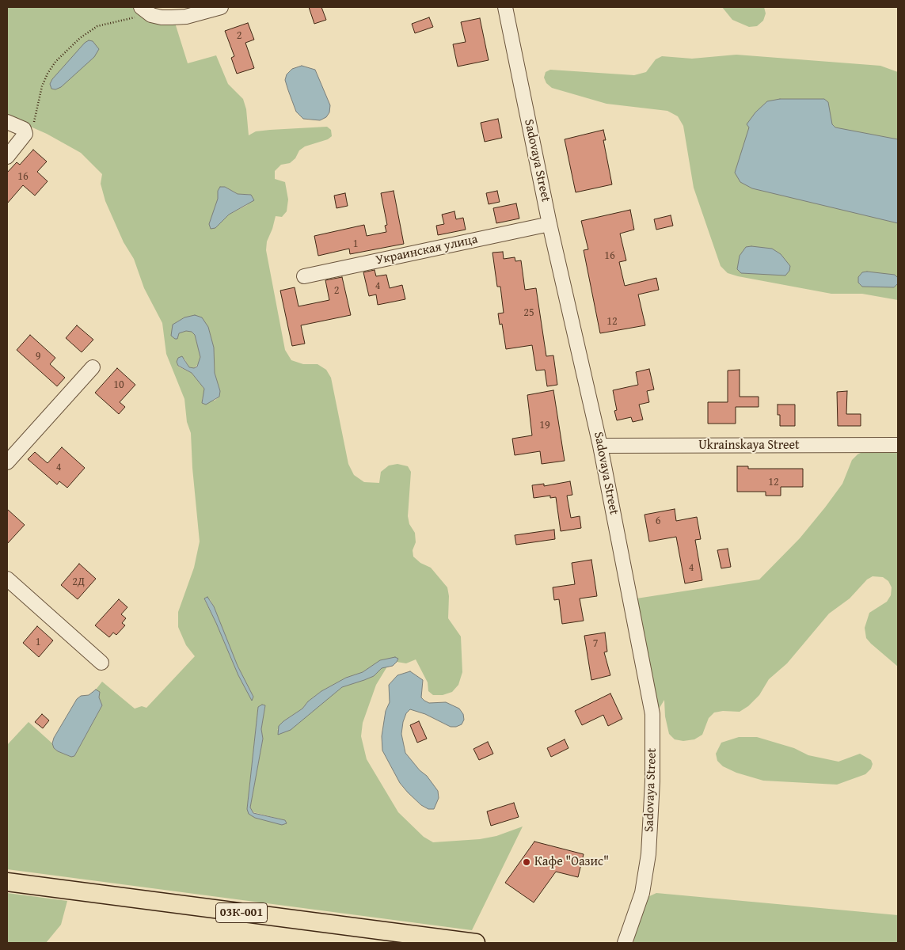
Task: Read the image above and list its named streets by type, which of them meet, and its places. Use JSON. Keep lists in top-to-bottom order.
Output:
{
  "streets": {
    "main road": ["03К-001"],
    "street": ["Sadovaya Street", "Украинская улица", "Ukrainskaya Street"]
  },
  "crossings": [
    ["Sadovaya Street", "Украинская улица"],
    ["Sadovaya Street", "Ukrainskaya Street"]
  ],
  "places": ["Кафе \"Оазис\""],
  "house_numbers": [
    "2",
    "16",
    "1",
    "16",
    "4",
    "2",
    "25",
    "12",
    "9",
    "10",
    "19",
    "4",
    "12",
    "6",
    "4",
    "2Д",
    "1",
    "7"
  ]
}
